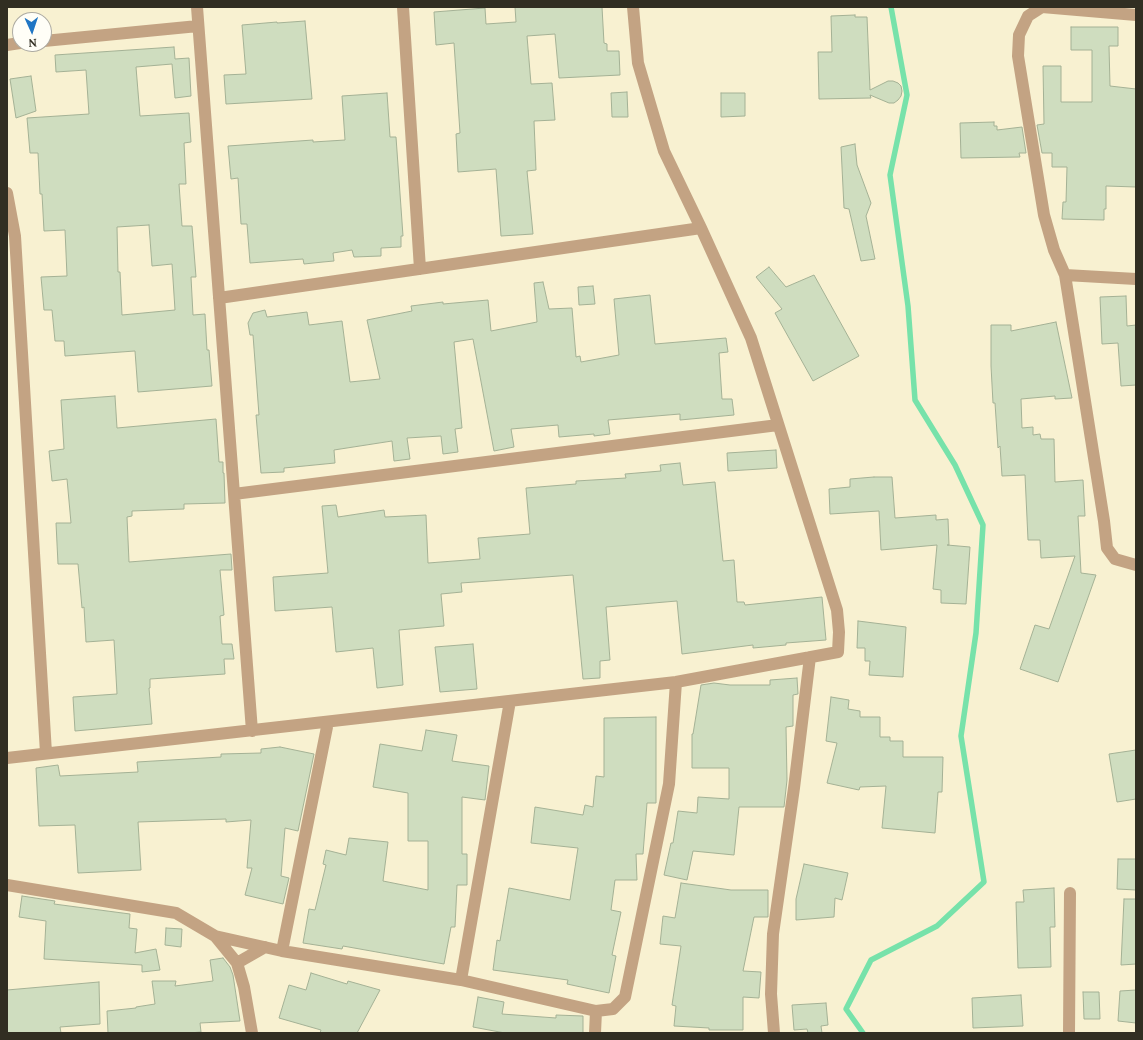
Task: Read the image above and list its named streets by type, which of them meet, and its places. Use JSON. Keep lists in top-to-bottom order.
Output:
{
  "north": "bottom"
}
